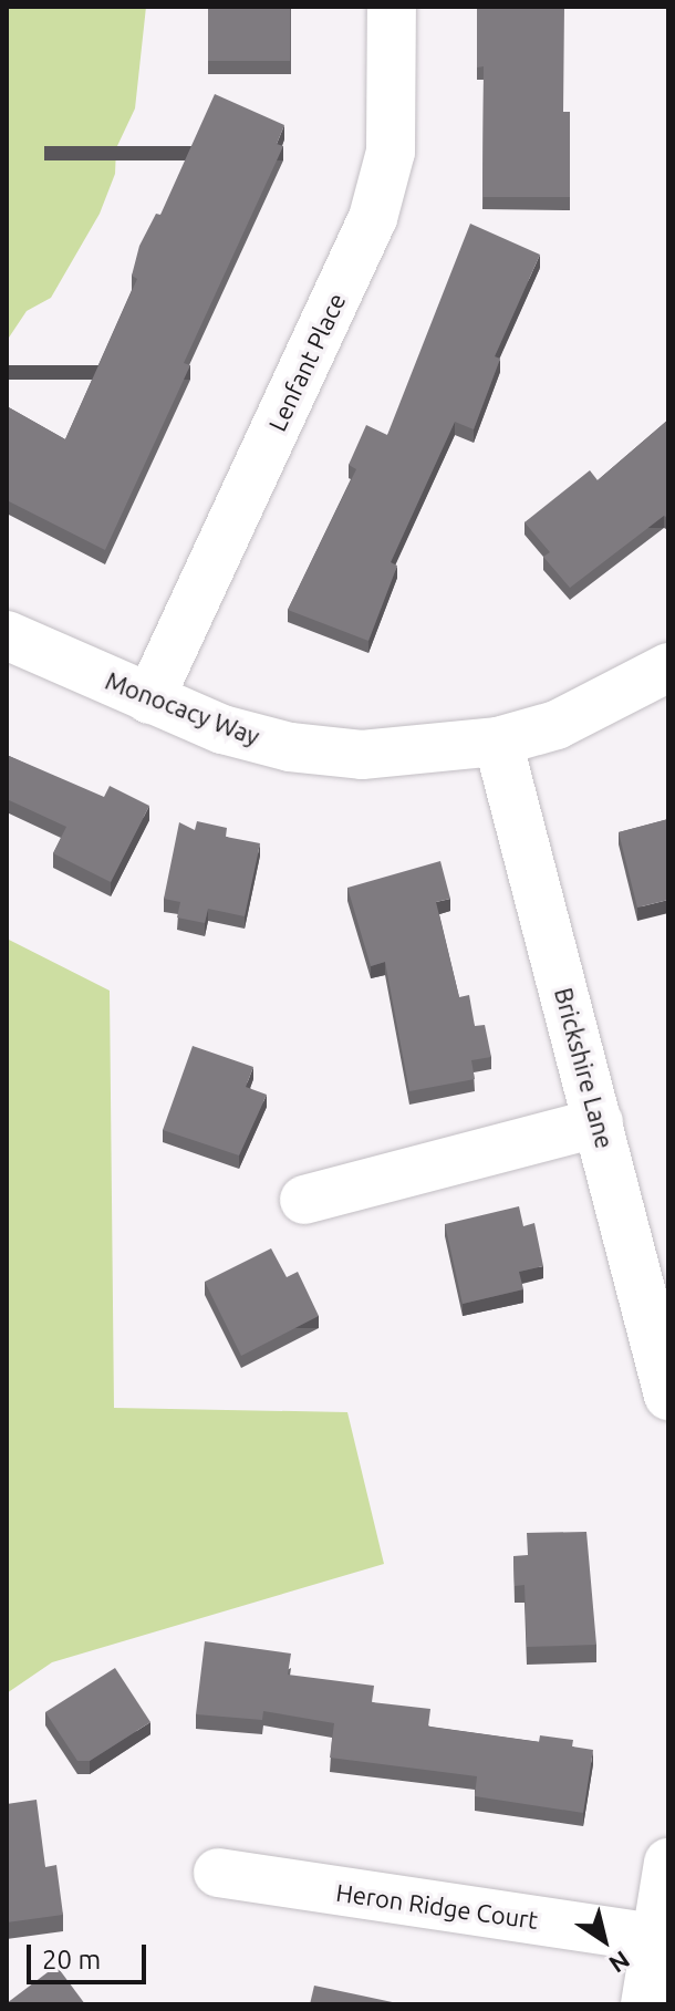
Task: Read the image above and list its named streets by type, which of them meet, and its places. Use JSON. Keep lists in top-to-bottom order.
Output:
{
  "streets": {
    "street": [
      "Lenfant Place",
      "Monocacy Way",
      "Brickshire Lane",
      "Heron Ridge Court"
    ]
  },
  "crossings": [
    ["Lenfant Place", "Monocacy Way"],
    ["Monocacy Way", "Brickshire Lane"]
  ],
  "scale_bar": "20 m",
  "north": "bottom right"
}
